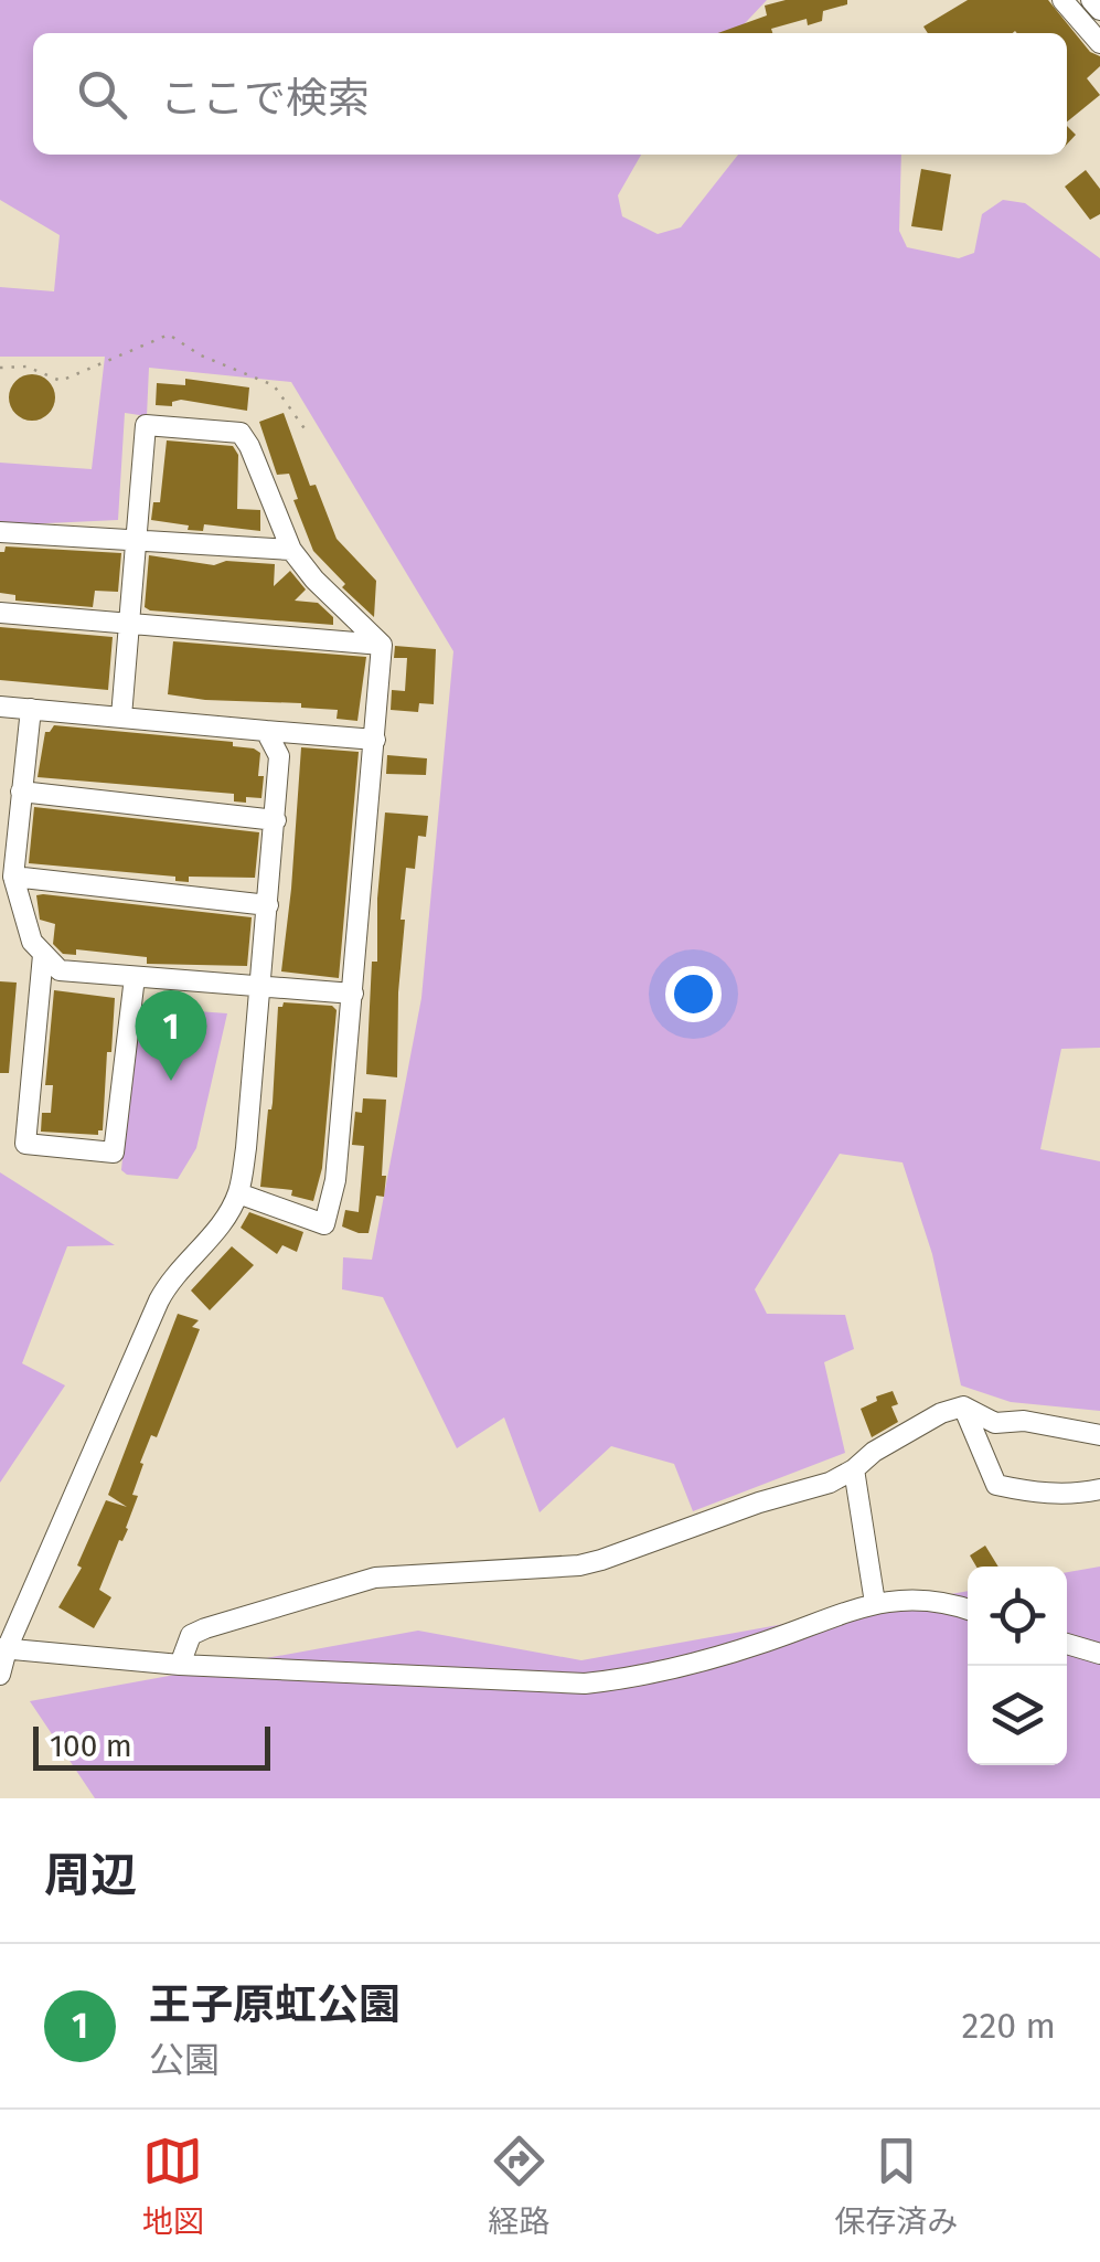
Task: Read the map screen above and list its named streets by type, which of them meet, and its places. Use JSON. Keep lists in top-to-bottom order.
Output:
{
  "scale_bar": "100 m",
  "page": {
    "search": "ここで検索",
    "pins": "1",
    "scale": "100 m",
    "heading": "周辺",
    "list": [
      {
        "mark": "1",
        "name": "王子原虹公園",
        "note": "公園",
        "value": "220 m"
      }
    ],
    "nav": ["地図", "経路", "保存済み"]
  }
}
